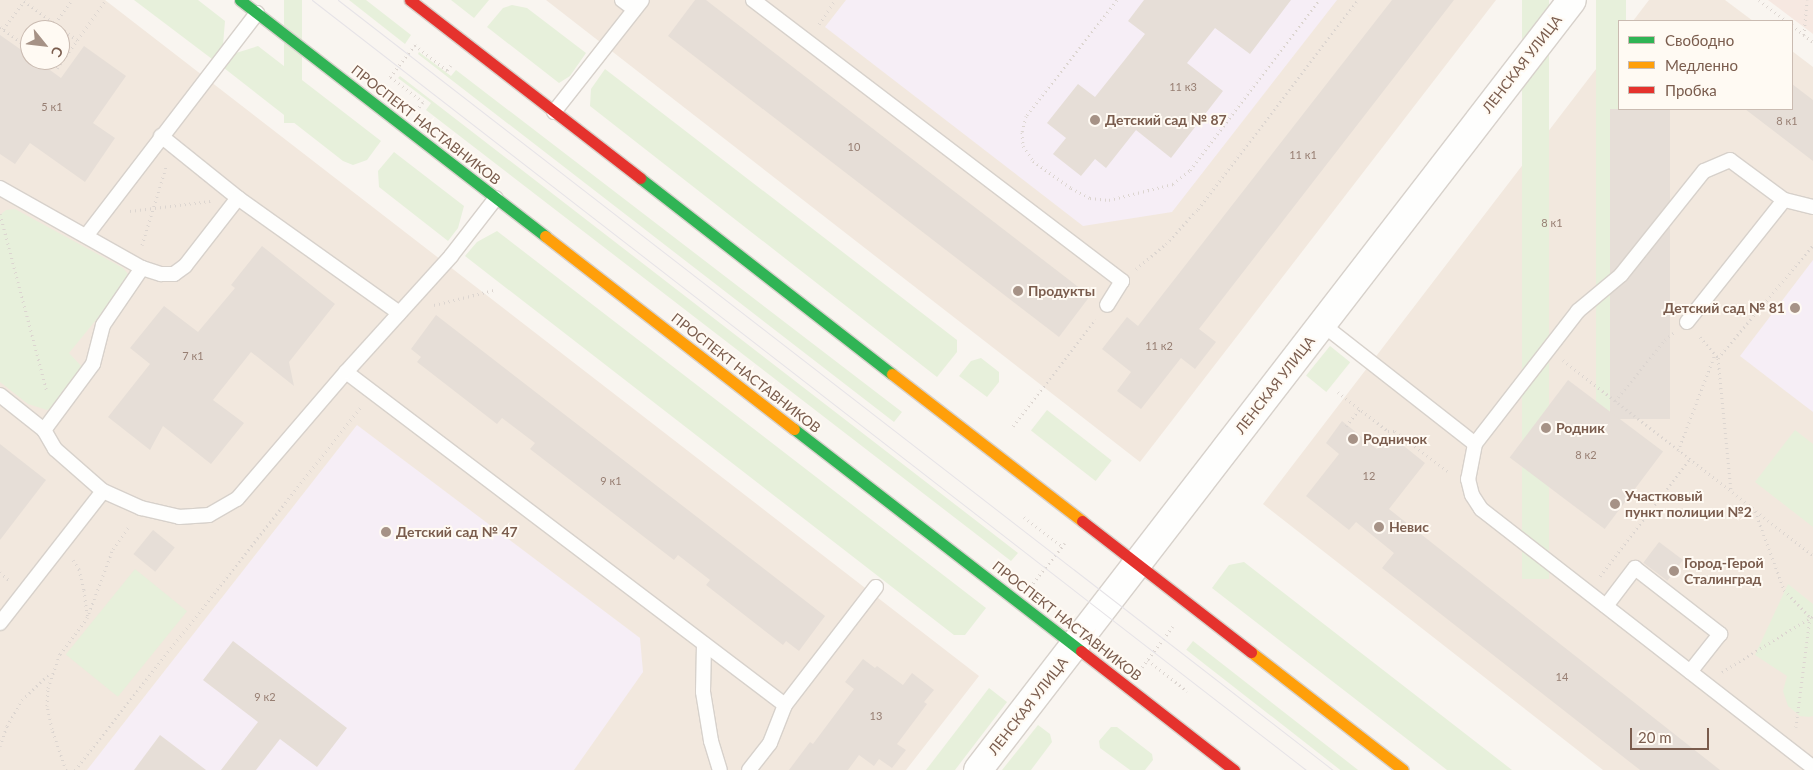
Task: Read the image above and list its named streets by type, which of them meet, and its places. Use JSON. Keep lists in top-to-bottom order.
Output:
{
  "streets": {
    "main road": ["ПРОСПЕКТ НАСТАВНИКОВ"],
    "street": ["ЛЕНСКАЯ УЛИЦА"]
  },
  "crossings": [
    ["ЛЕНСКАЯ УЛИЦА", "ПРОСПЕКТ НАСТАВНИКОВ"]
  ],
  "places": [
    "Детский сад № 87",
    "Продукты",
    "Детский сад № 81",
    "Родник",
    "Родничок",
    "Участковый пункт полиции №2",
    "Невис",
    "Детский сад № 47",
    "Город-Герой Сталинград"
  ],
  "house_numbers": [
    "11 к3",
    "5 к1",
    "8 к1",
    "10",
    "11 к1",
    "8 к1",
    "11 к2",
    "7 к1",
    "8 к2",
    "12",
    "9 к1",
    "14",
    "9 к2",
    "13"
  ],
  "legend": ["Свободно", "Медленно", "Пробка"],
  "scale_bar": "20 m",
  "north": "bottom right"
}
